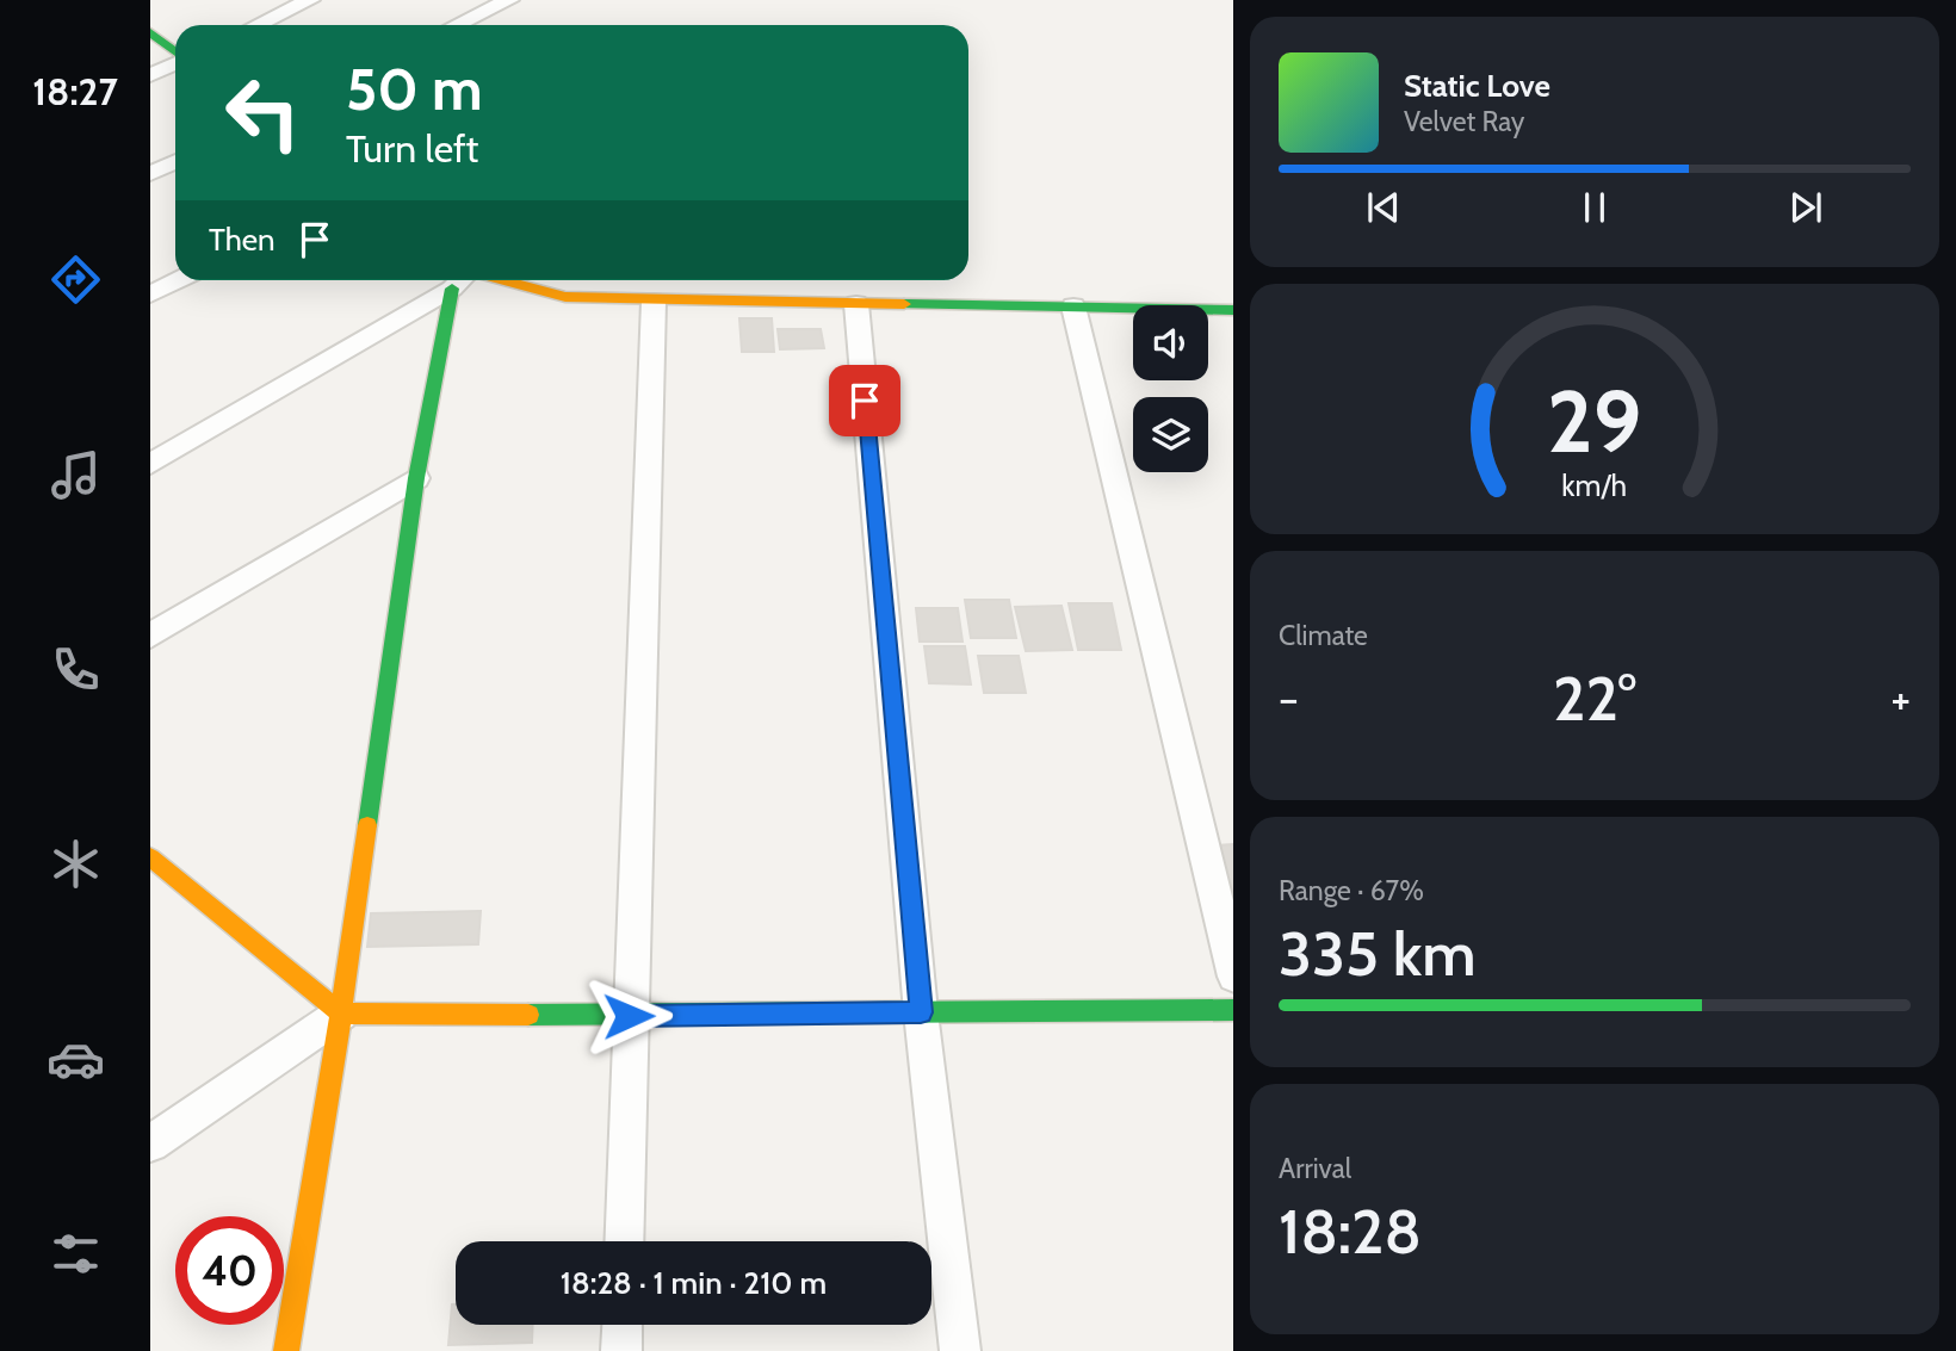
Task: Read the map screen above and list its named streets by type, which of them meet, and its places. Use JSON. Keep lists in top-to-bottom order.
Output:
{
  "page": {
    "tabs": "18:27",
    "turn": ["50 m", "Turn left"],
    "song": ["Static Love", "Velvet Ray"],
    "then": "Then",
    "tile": [
      "Climate",
      ["Range · 67%", "335 km"],
      ["Arrival", "18:28"]
    ],
    "heat": ["−", "22°", "+"],
    "limit": "40",
    "trip": "18:28 · 1 min · 210 m",
    "gauge": ["29", "km/h"]
  }
}
